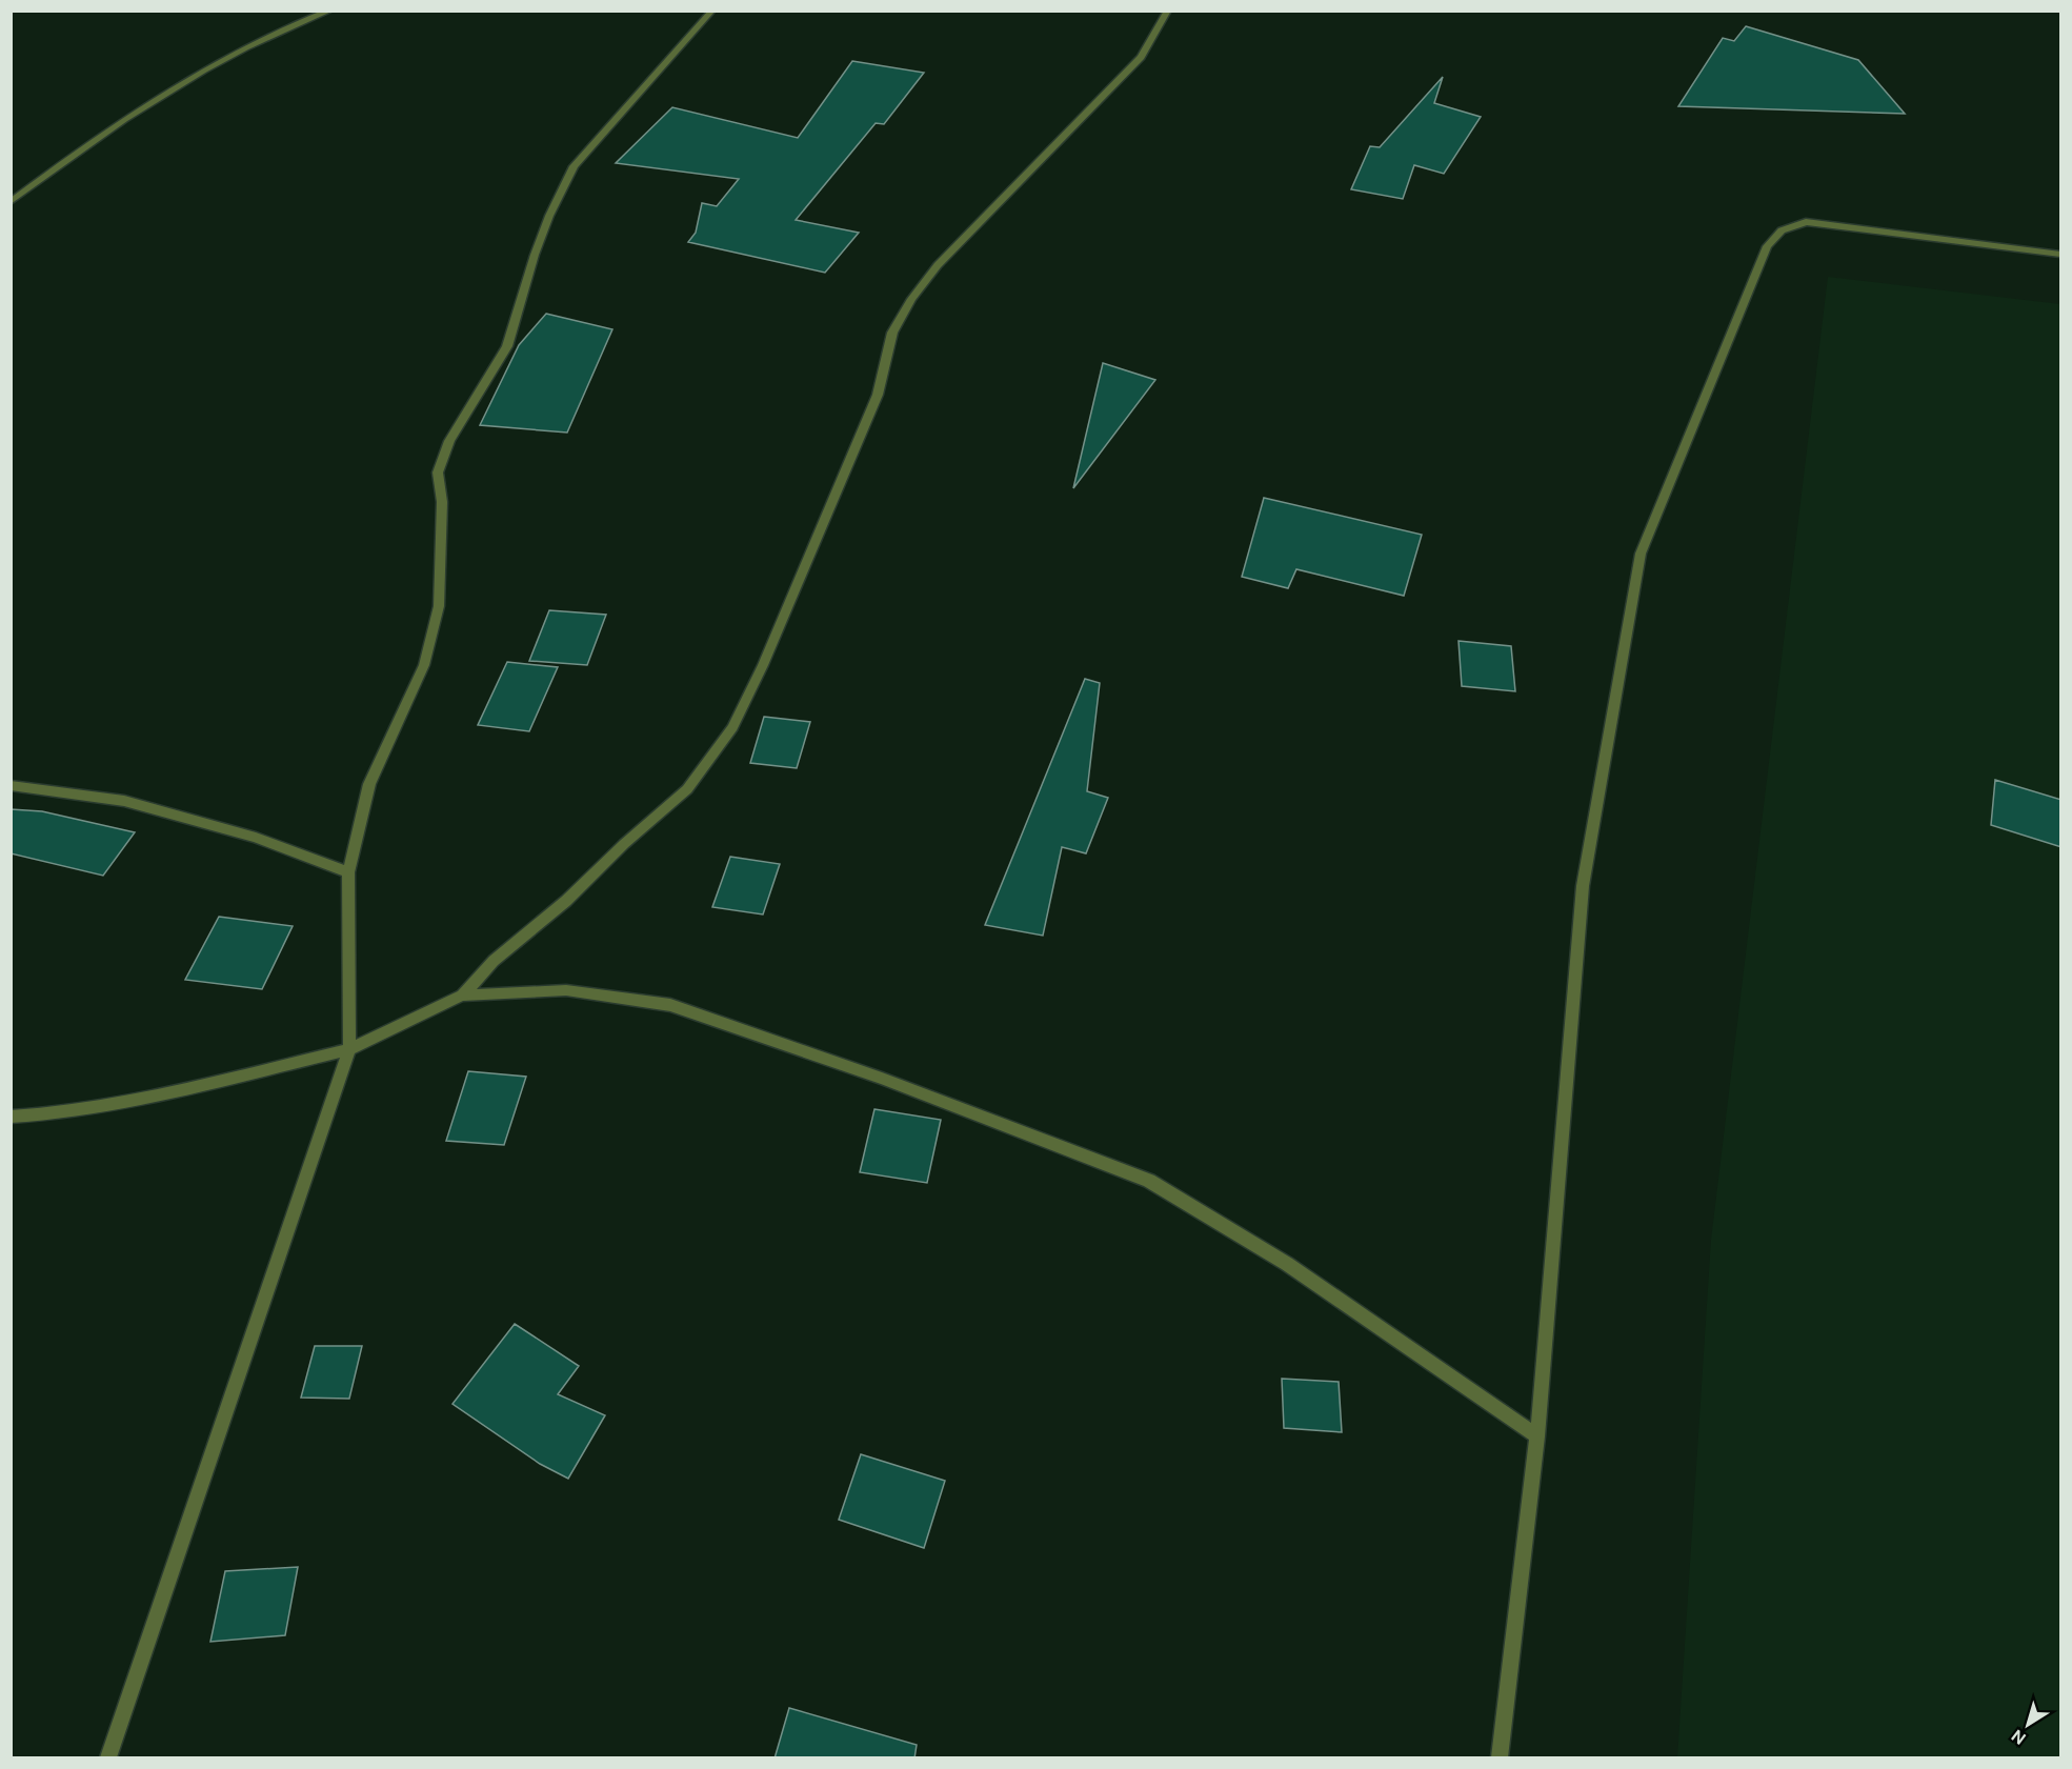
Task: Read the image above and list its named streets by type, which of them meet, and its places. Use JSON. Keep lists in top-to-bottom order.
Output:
{
  "north": "bottom left"
}
